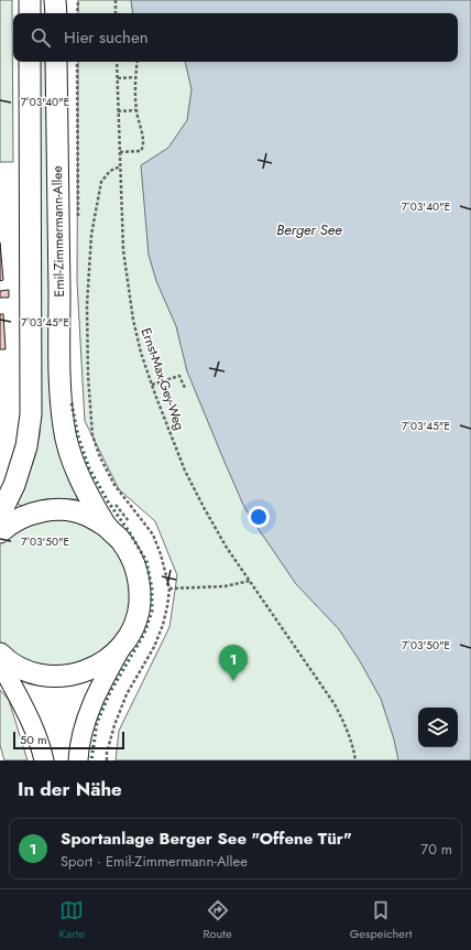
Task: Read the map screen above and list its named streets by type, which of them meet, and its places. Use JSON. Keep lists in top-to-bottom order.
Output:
{
  "streets": {
    "main road": ["Emil-Zimmermann-Allee"],
    "path": ["Ernst-Max-Gey-Weg"]
  },
  "water": ["Berger See"],
  "scale_bar": "50 m",
  "page": {
    "search": "Hier suchen",
    "pins": "1",
    "scale": "50 m",
    "heading": "In der Nähe",
    "list": [
      {
        "mark": "1",
        "name": "Sportanlage Berger See \"Offene Tür\"",
        "note": "Sport · Emil-Zimmermann-Allee",
        "value": "70 m"
      }
    ],
    "nav": ["Karte", "Route", "Gespeichert"]
  },
  "coordinates": ["7°03'40\"E", "7°03'45\"E", "7°03'50\"E"]
}
